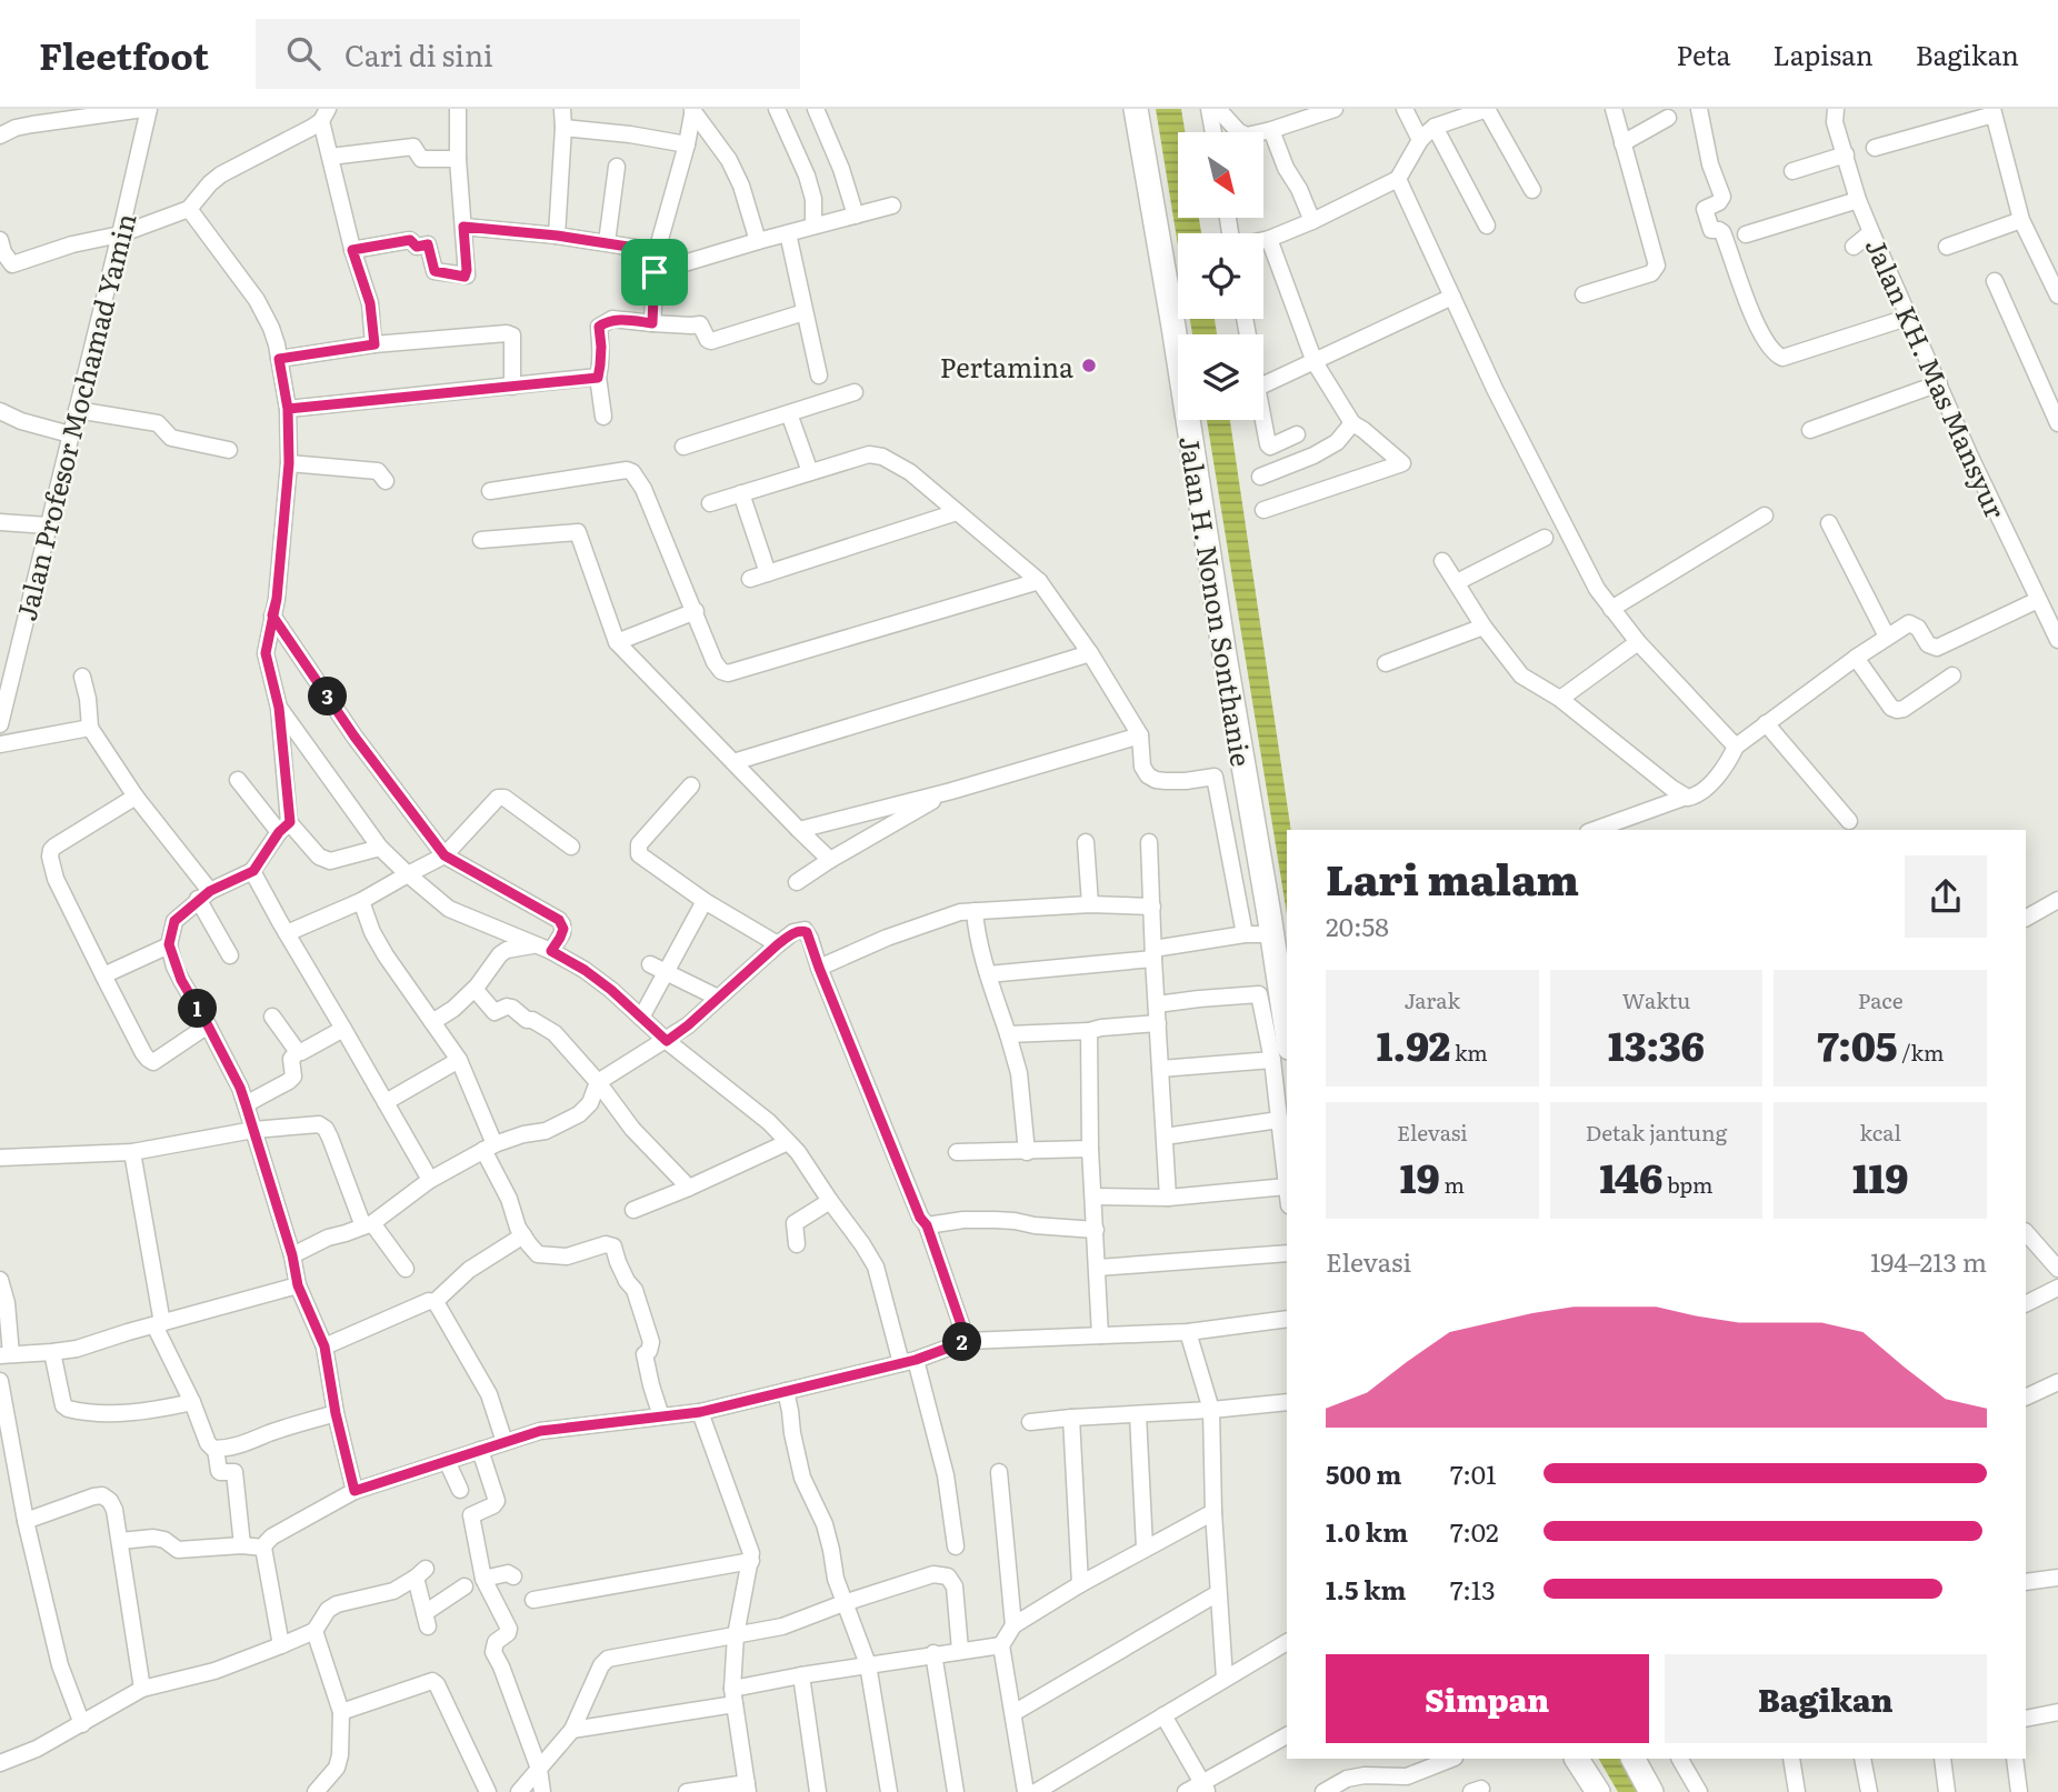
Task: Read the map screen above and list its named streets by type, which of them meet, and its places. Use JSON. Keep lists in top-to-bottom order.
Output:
{
  "streets": {
    "street": ["Jalan KH. Mas Mansyur", "Jalan Profesor Mochamad Yamin", "Jalan H. Nonon Sonthanie"]
  },
  "places": ["Pertamina"],
  "north": "bottom right",
  "page": {
    "header": "Fleetfoot",
    "search": "Cari di sini",
    "nav": ["Peta", "Lapisan", "Bagikan"],
    "pins": ["3", "1", "2"],
    "heading": ["Lari malam", "20:58"],
    "stats": [
      ["Jarak", "1.92 km"],
      ["Waktu", "13:36"],
      ["Pace", "7:05 /km"],
      ["Elevasi", "19 m"],
      ["Detak jantung", "146 bpm"],
      ["kcal", "119"]
    ],
    "chart": ["Elevasi", "194–213 m"],
    "list": [
      {
        "name": "500 m",
        "note": "7:01"
      },
      {
        "name": "1.0 km",
        "note": "7:02"
      },
      {
        "name": "1.5 km",
        "note": "7:13"
      }
    ],
    "buttons": ["Simpan", "Bagikan"]
  }
}
